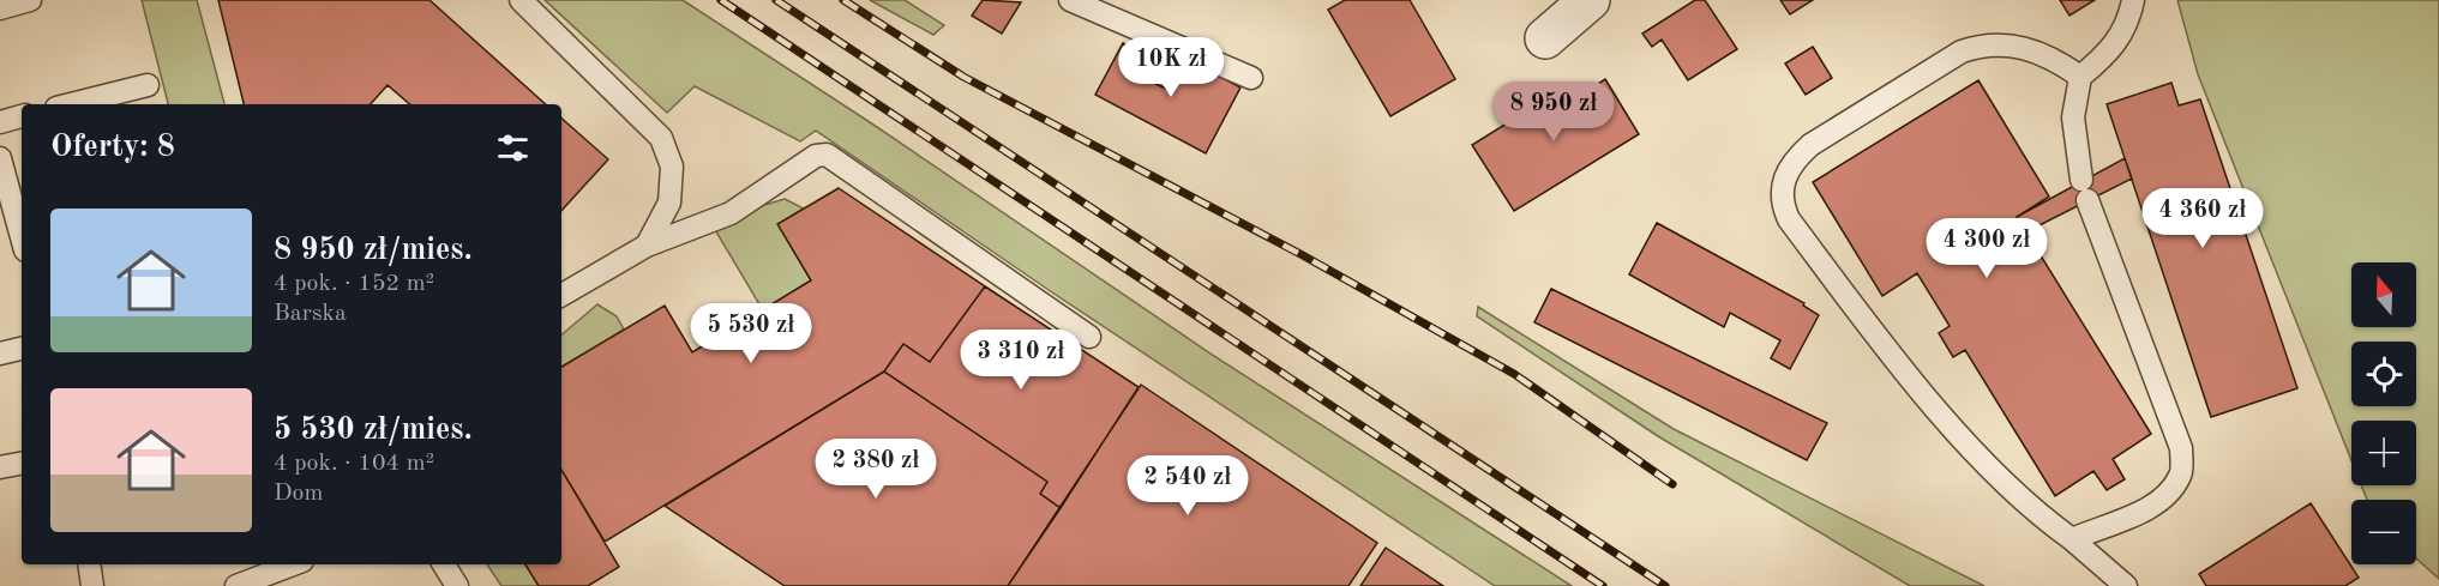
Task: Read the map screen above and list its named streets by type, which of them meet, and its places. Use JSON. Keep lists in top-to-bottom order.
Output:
{
  "north": "top",
  "page": {
    "price": [
      "10K zł",
      "8 950 zł",
      "4 360 zł",
      "4 300 zł",
      "5 530 zł",
      "3 310 zł",
      "2 380 zł",
      "2 540 zł"
    ],
    "heading": "Oferty: 8",
    "list": [
      {
        "name": "8 950 zł/mies.",
        "note": "4 pok. · 152 m² · Barska"
      },
      {
        "name": "5 530 zł/mies.",
        "note": "4 pok. · 104 m² · Dom"
      }
    ],
    "map_buttons": ["+", "−"]
  }
}
